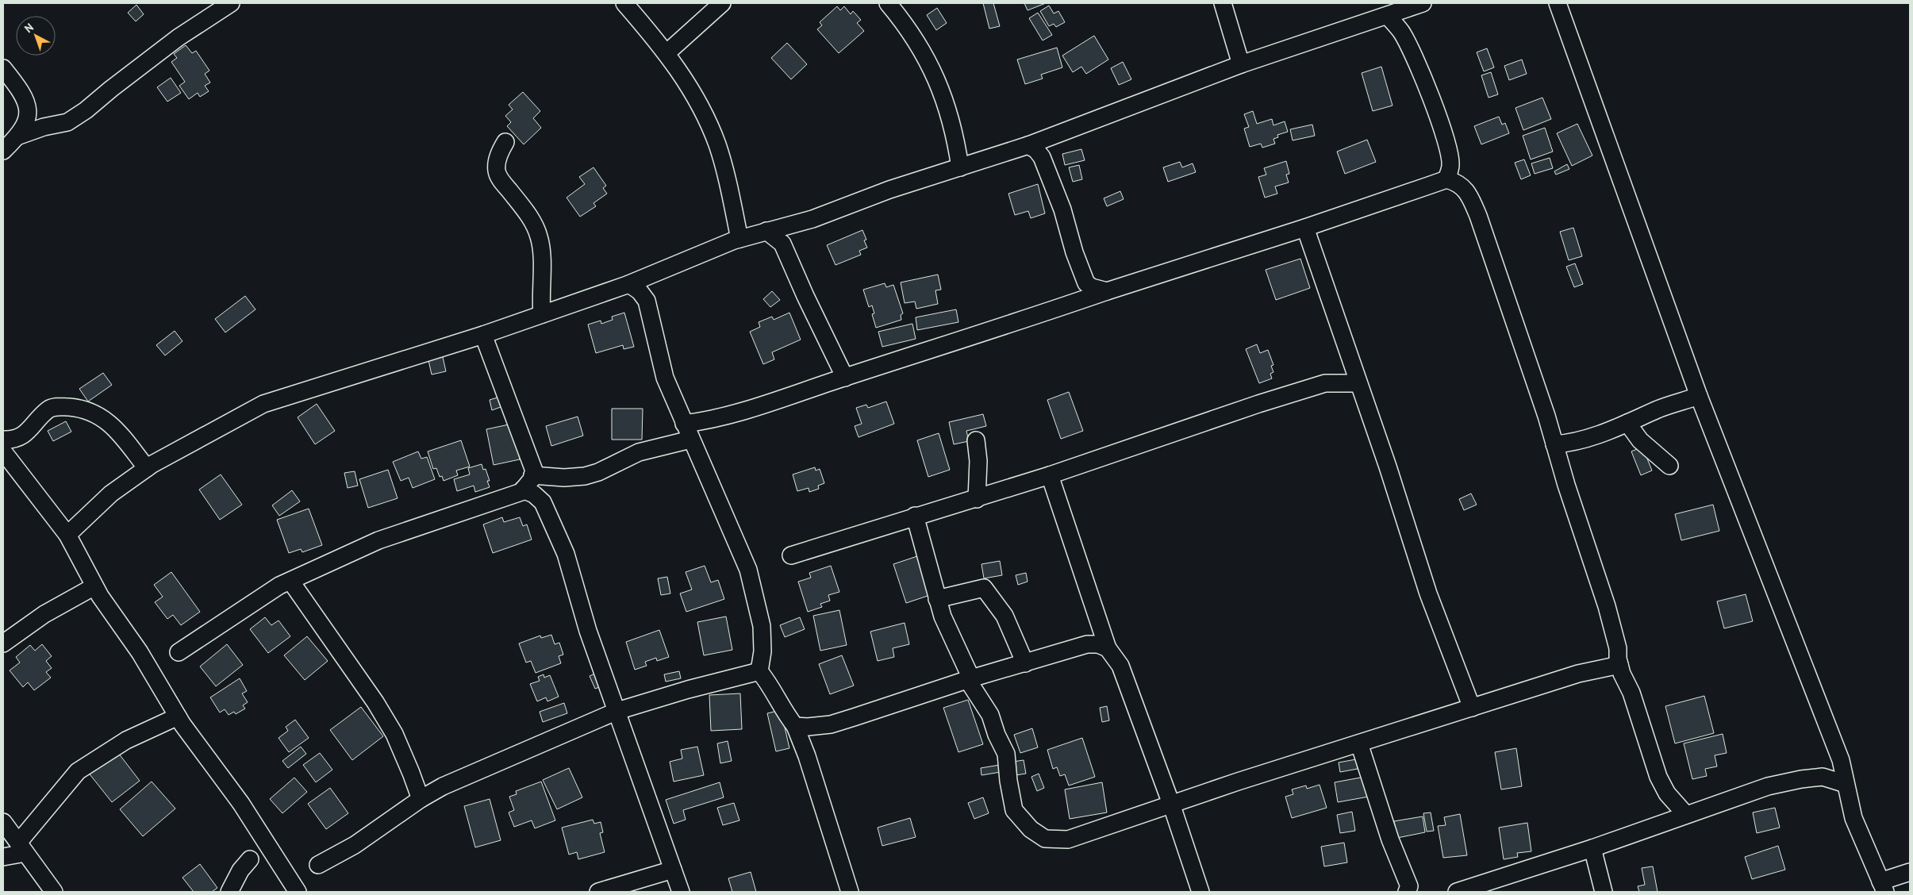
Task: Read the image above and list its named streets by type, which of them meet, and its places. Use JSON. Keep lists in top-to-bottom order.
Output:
{
  "north": "top left"
}
